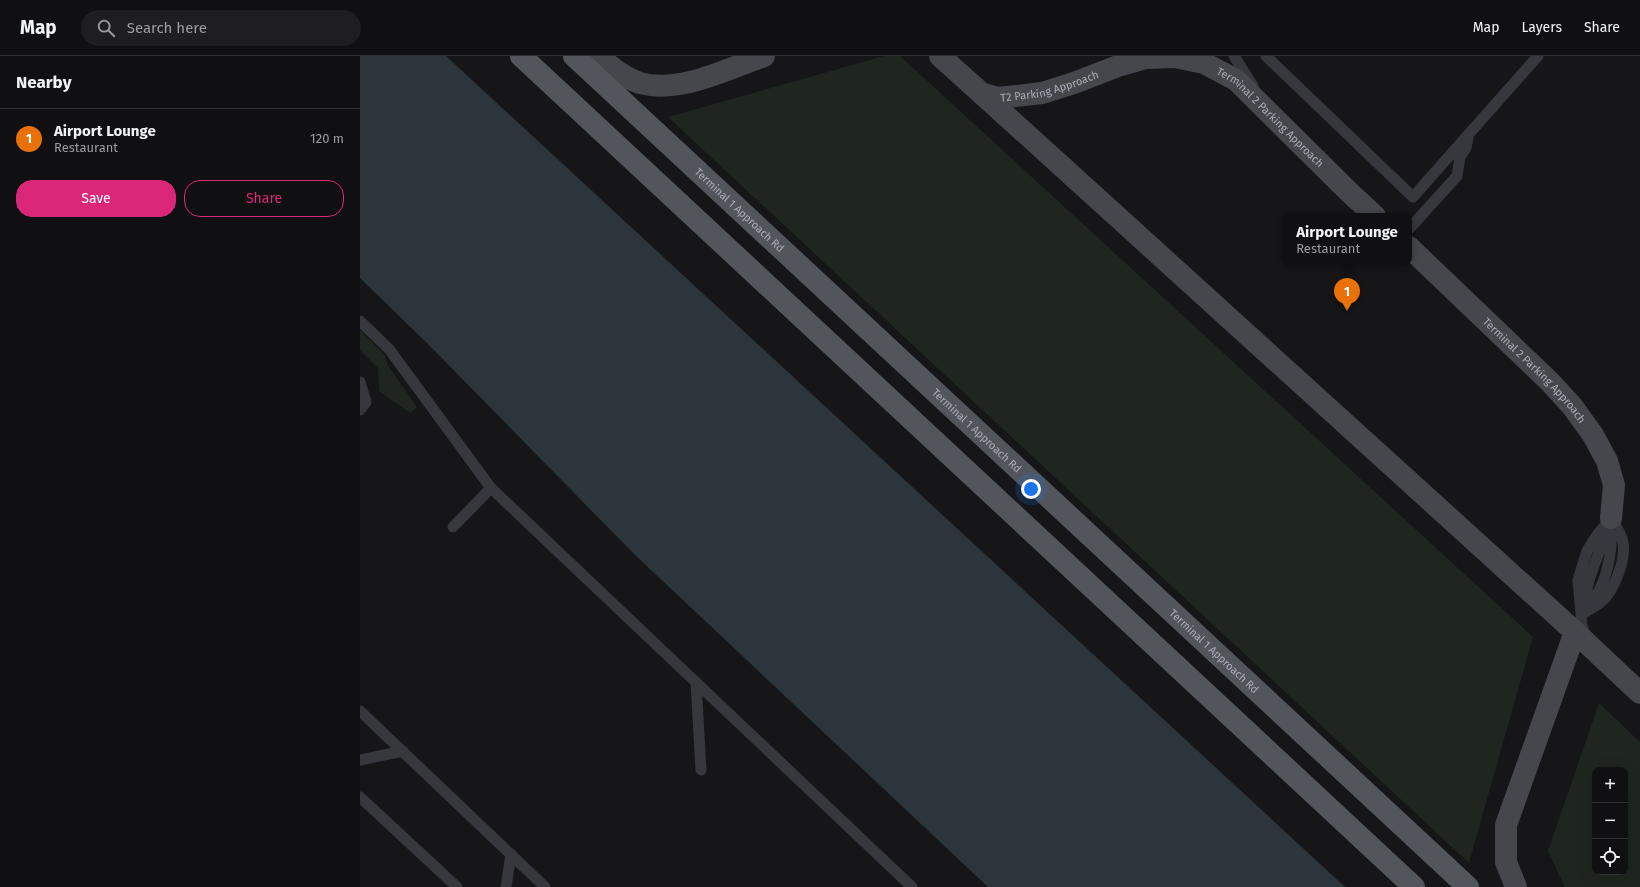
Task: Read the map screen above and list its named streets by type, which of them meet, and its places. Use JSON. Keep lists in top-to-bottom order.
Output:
{
  "streets": {
    "main road": ["Terminal 1 Approach Rd"],
    "street": ["T2 Parking Approach", "Terminal 2 Parking Approach"]
  },
  "crossings": [
    ["T2 Parking Approach", "Terminal 2 Parking Approach"]
  ],
  "page": {
    "header": "Map",
    "search": "Search here",
    "nav": ["Map", "Layers", "Share"],
    "heading": "Nearby",
    "list": [
      {
        "mark": "1",
        "name": "Airport Lounge",
        "note": "Restaurant",
        "value": "120 m"
      }
    ],
    "buttons": ["Save", "Share"],
    "popup": ["Airport Lounge", "Restaurant"],
    "pins": "1",
    "map_buttons": ["+", "−"]
  }
}
